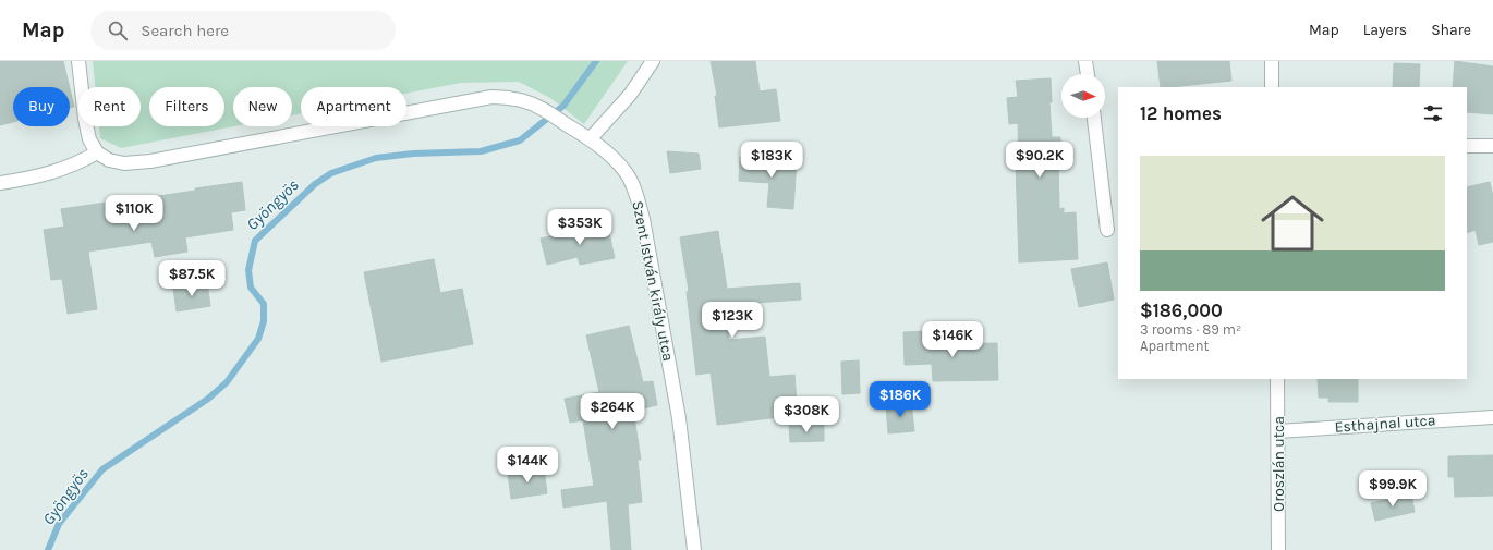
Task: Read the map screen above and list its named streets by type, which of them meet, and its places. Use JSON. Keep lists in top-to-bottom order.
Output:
{
  "streets": {
    "street": ["Szent István király utca", "Esthajnal utca", "Oroszlán utca"]
  },
  "crossings": [
    ["Esthajnal utca", "Oroszlán utca"]
  ],
  "water": ["Gyöngyös"],
  "north": "right",
  "page": {
    "header": "Map",
    "search": "Search here",
    "nav": ["Map", "Layers", "Share"],
    "chip": [
      "Buy",
      "Rent",
      "Filters",
      "New",
      "Apartment"
    ],
    "heading": "12 homes",
    "list": [
      {
        "name": "$186,000",
        "note": "3 rooms · 89 m² · Apartment"
      }
    ],
    "price": [
      "$183K",
      "$90.2K",
      "$110K",
      "$353K",
      "$87.5K",
      "$123K",
      "$146K",
      "$186K",
      "$264K",
      "$308K",
      "$144K",
      "$99.9K"
    ]
  }
}
